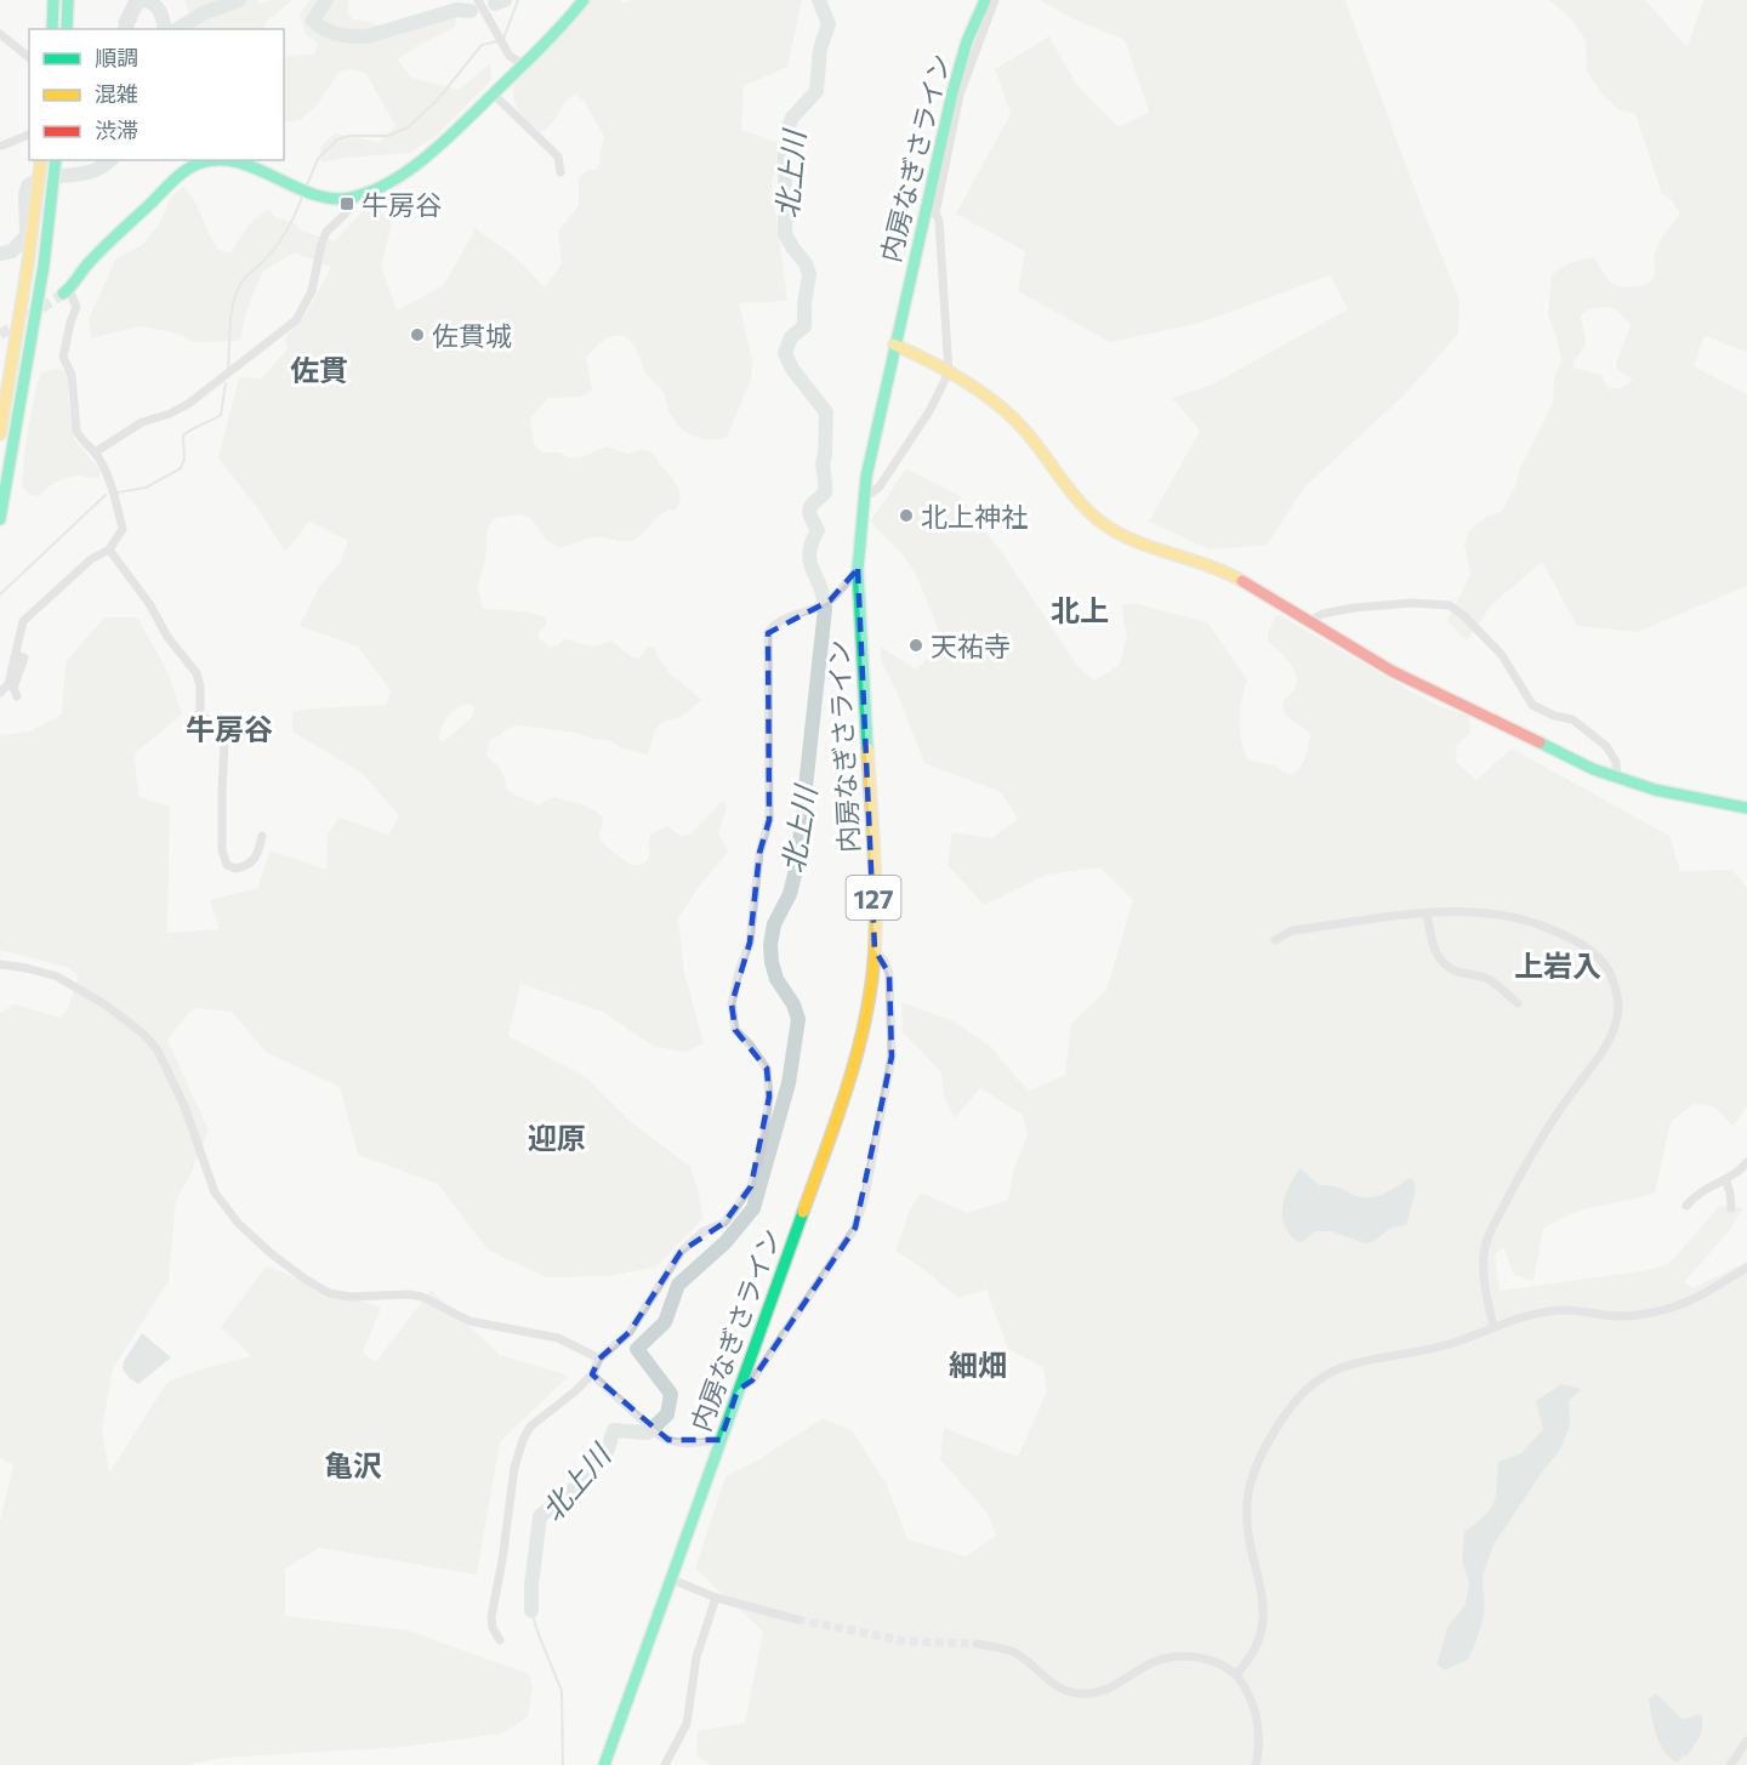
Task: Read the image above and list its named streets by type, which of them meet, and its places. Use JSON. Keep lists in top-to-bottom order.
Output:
{
  "streets": {
    "main road": ["内房なぎさライン", "127"]
  },
  "districts": [
    "佐貫",
    "北上",
    "牛房谷",
    "上岩入",
    "迎原",
    "細畑",
    "亀沢"
  ],
  "water": ["北上川"],
  "places": {
    "transit": ["牛房谷"],
    "other": ["佐貫城", "北上神社", "天祐寺"]
  },
  "legend": ["順調", "混雑", "渋滞"]
}
